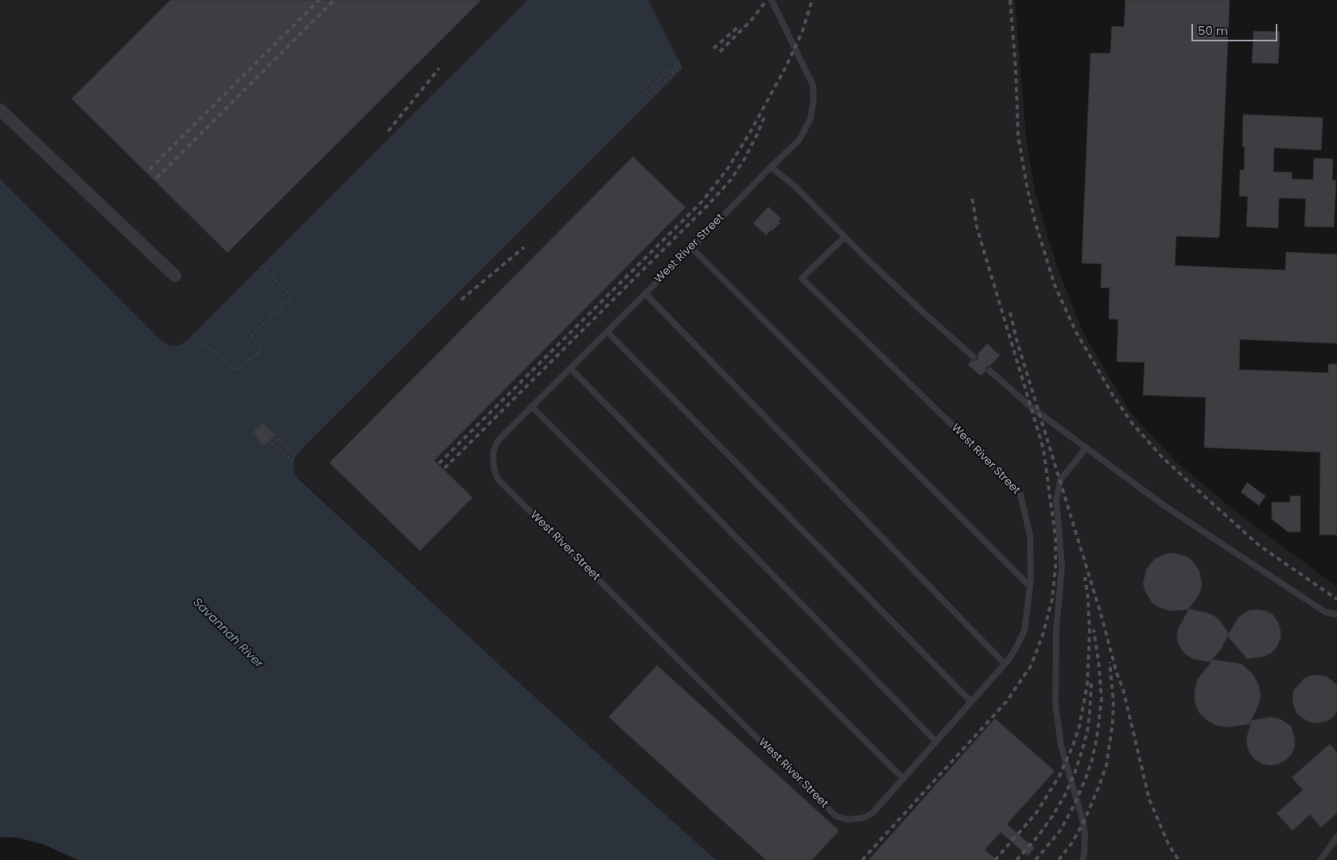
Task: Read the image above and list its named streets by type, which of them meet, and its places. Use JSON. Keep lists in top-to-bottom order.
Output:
{
  "streets": {
    "lane": ["West River Street"]
  },
  "water": ["Savannah River"],
  "scale_bar": "50 m"
}
